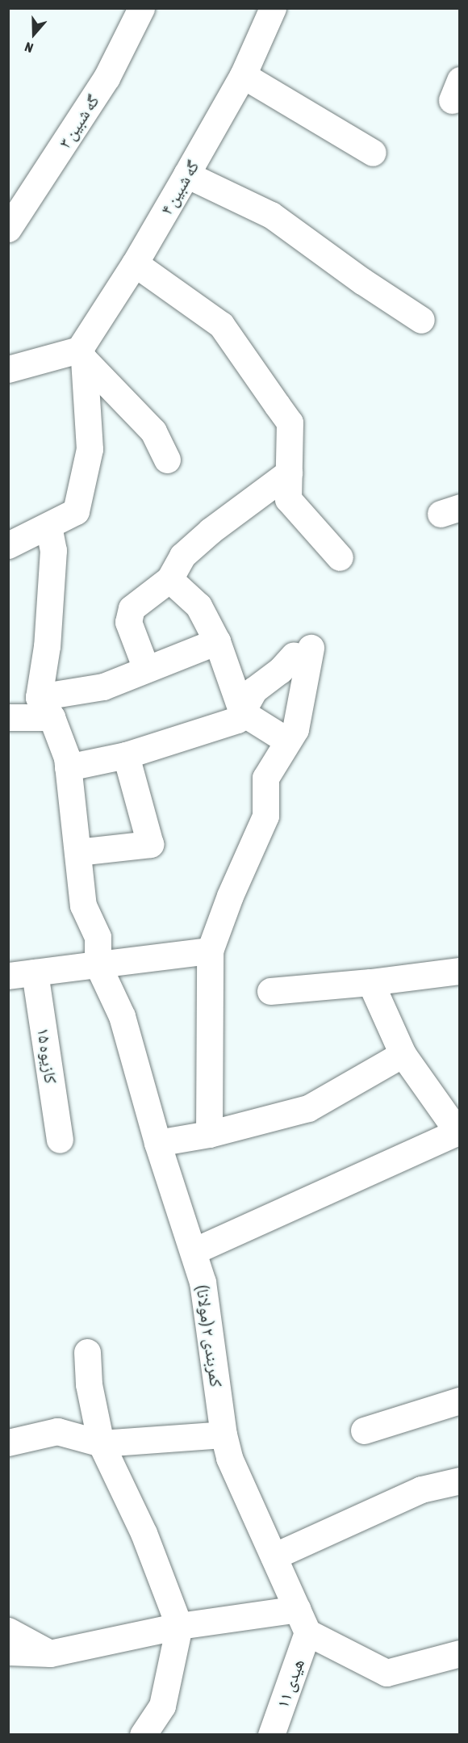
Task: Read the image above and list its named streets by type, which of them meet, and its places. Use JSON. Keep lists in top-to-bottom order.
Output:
{
  "streets": {
    "street": [
      "گه شبین ۳",
      "گه شبین ۴",
      "کازیوه ۱۵",
      "کمربندی ۲ (مولانا)",
      "هیدی ۱۱"
    ]
  },
  "crossings": [
    ["کمربندی ۲ (مولانا)", "هیدی ۱۱"]
  ],
  "north": "bottom"
}
